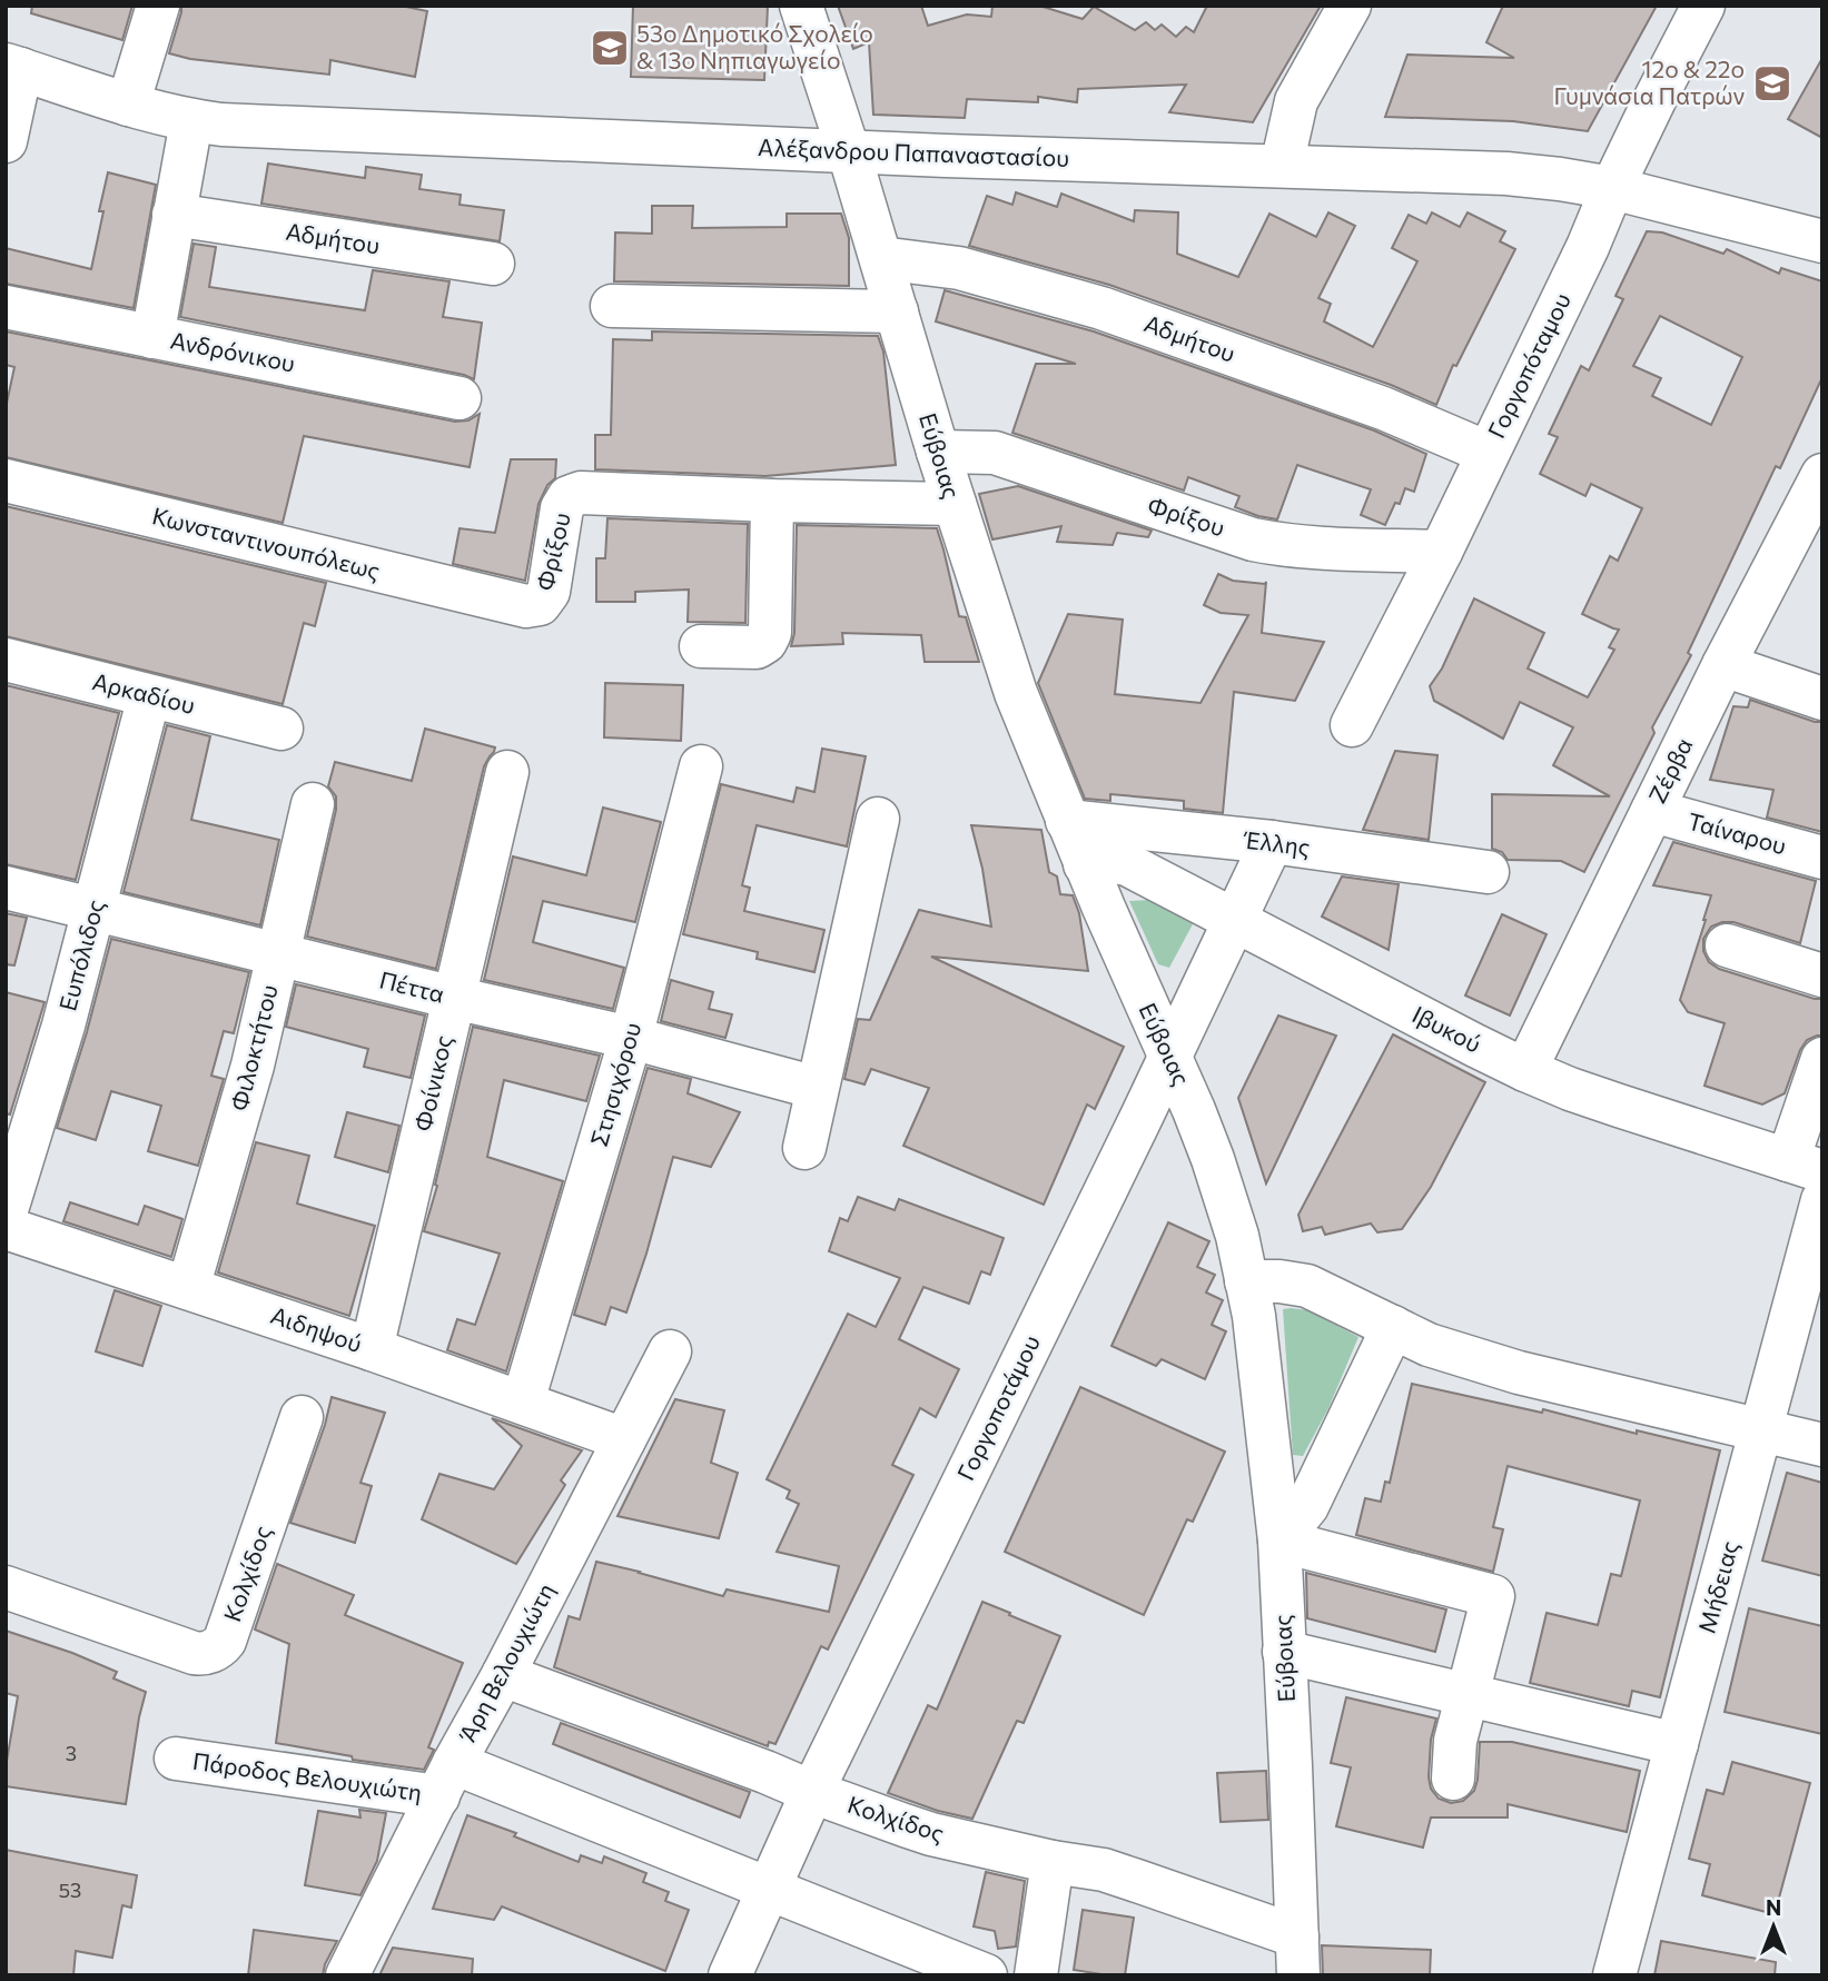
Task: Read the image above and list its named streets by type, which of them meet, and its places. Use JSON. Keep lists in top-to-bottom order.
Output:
{
  "streets": {
    "street": [
      "Αλέξανδρου Παπαναστασίου",
      "Αδμήτου",
      "Ανδρόνικου",
      "Γοργοπόταμου",
      "Εύβοιας",
      "Φρίξου",
      "Κωνσταντινουπόλεως",
      "Αρκαδίου",
      "Ζέρβα",
      "Ταίναρου",
      "Έλλης",
      "Ευπόλιδος",
      "Πέττα",
      "Ιβυκού",
      "Φιλοκτήτου",
      "Φοίνικος",
      "Στησιχόρου",
      "Αιδηψού",
      "Γοργοποτάμου",
      "Κολχίδος",
      "Μήδειας",
      "Άρη Βελουχιώτη",
      "Πάροδος Βελουχιώτη"
    ]
  },
  "crossings": [
    ["Αλέξανδρου Παπαναστασίου", "Γοργοπόταμου"],
    ["Αλέξανδρου Παπαναστασίου", "Εύβοιας"],
    ["Αδμήτου", "Γοργοπόταμου"],
    ["Αδμήτου", "Εύβοιας"],
    ["Γοργοπόταμου", "Φρίξου"],
    ["Εύβοιας", "Φρίξου"],
    ["Εύβοιας", "Έλλης"],
    ["Εύβοιας", "Ιβυκού"],
    ["Εύβοιας", "Γοργοποτάμου"],
    ["Εύβοιας", "Κολχίδος"],
    ["Φρίξου", "Κωνσταντινουπόλεως"],
    ["Αρκαδίου", "Ευπόλιδος"],
    ["Ζέρβα", "Ταίναρου"],
    ["Ζέρβα", "Ιβυκού"],
    ["Έλλης", "Γοργοποτάμου"],
    ["Ευπόλιδος", "Πέττα"],
    ["Πέττα", "Φιλοκτήτου"],
    ["Πέττα", "Φοίνικος"],
    ["Πέττα", "Στησιχόρου"],
    ["Ιβυκού", "Γοργοποτάμου"],
    ["Φιλοκτήτου", "Αιδηψού"],
    ["Φοίνικος", "Αιδηψού"],
    ["Στησιχόρου", "Αιδηψού"],
    ["Αιδηψού", "Άρη Βελουχιώτη"],
    ["Γοργοποτάμου", "Κολχίδος"],
    ["Κολχίδος", "Άρη Βελουχιώτη"],
    ["Άρη Βελουχιώτη", "Πάροδος Βελουχιώτη"]
  ],
  "places": {
    "school or university": ["53ο Δημοτικό Σχολείο & 13ο Νηπιαγωγείο", "12ο & 22ο Γυμνάσια Πατρών"]
  },
  "house_numbers": ["3", "53"],
  "north": "top"
}
